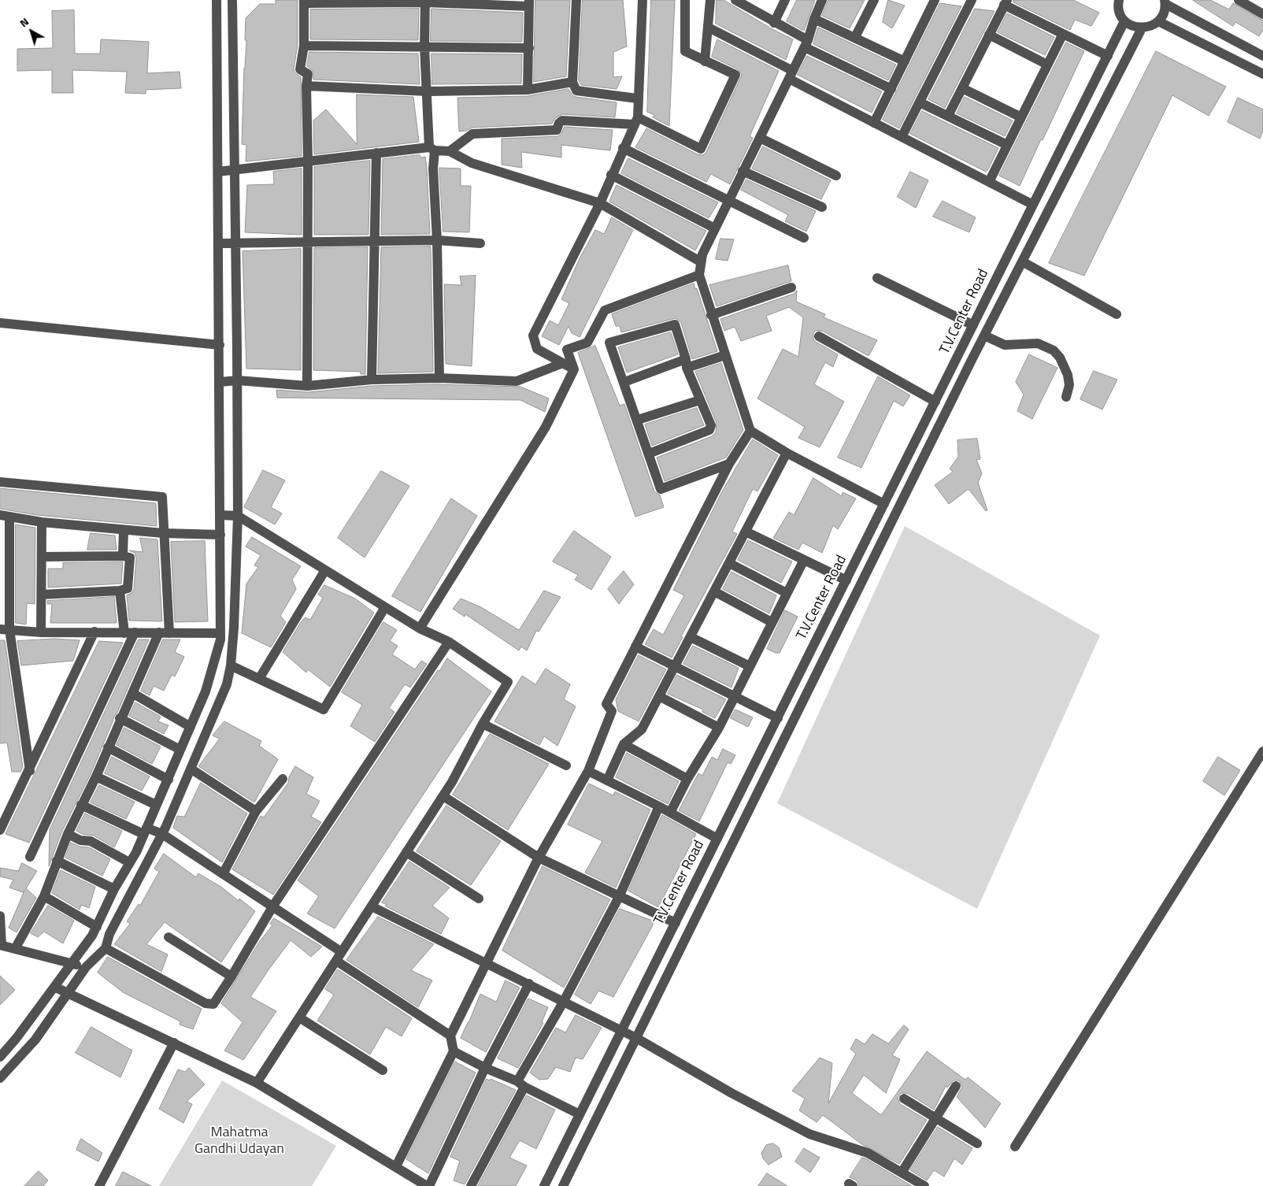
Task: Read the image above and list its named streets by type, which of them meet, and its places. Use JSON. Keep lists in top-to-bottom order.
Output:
{
  "streets": {
    "street": ["T.V.Center Road"]
  },
  "parks": ["Mahatma Gandhi Udayan"],
  "north": "top left"
}
